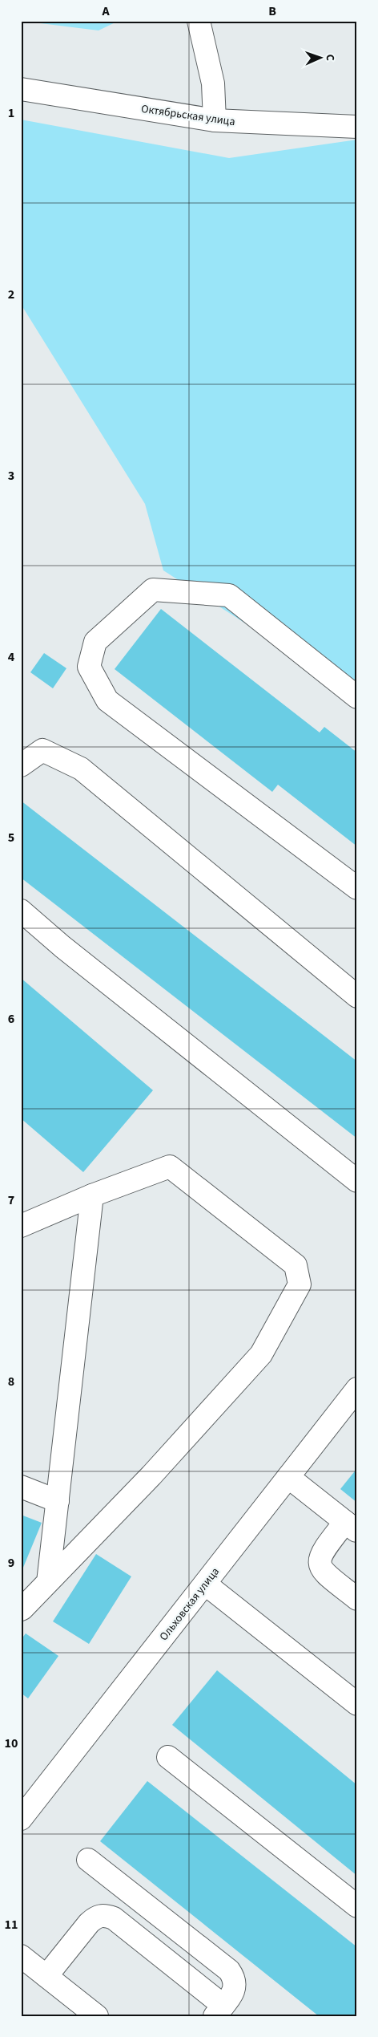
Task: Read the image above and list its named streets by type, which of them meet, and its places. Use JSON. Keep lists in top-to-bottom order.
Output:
{
  "streets": {
    "street": ["Октябрьская улица", "Ольховская улица"]
  },
  "north": "right",
  "grid": {
    "columns": ["A", "B"],
    "rows": [
      "1",
      "2",
      "3",
      "4",
      "5",
      "6",
      "7",
      "8",
      "9",
      "10",
      "11"
    ]
  }
}
